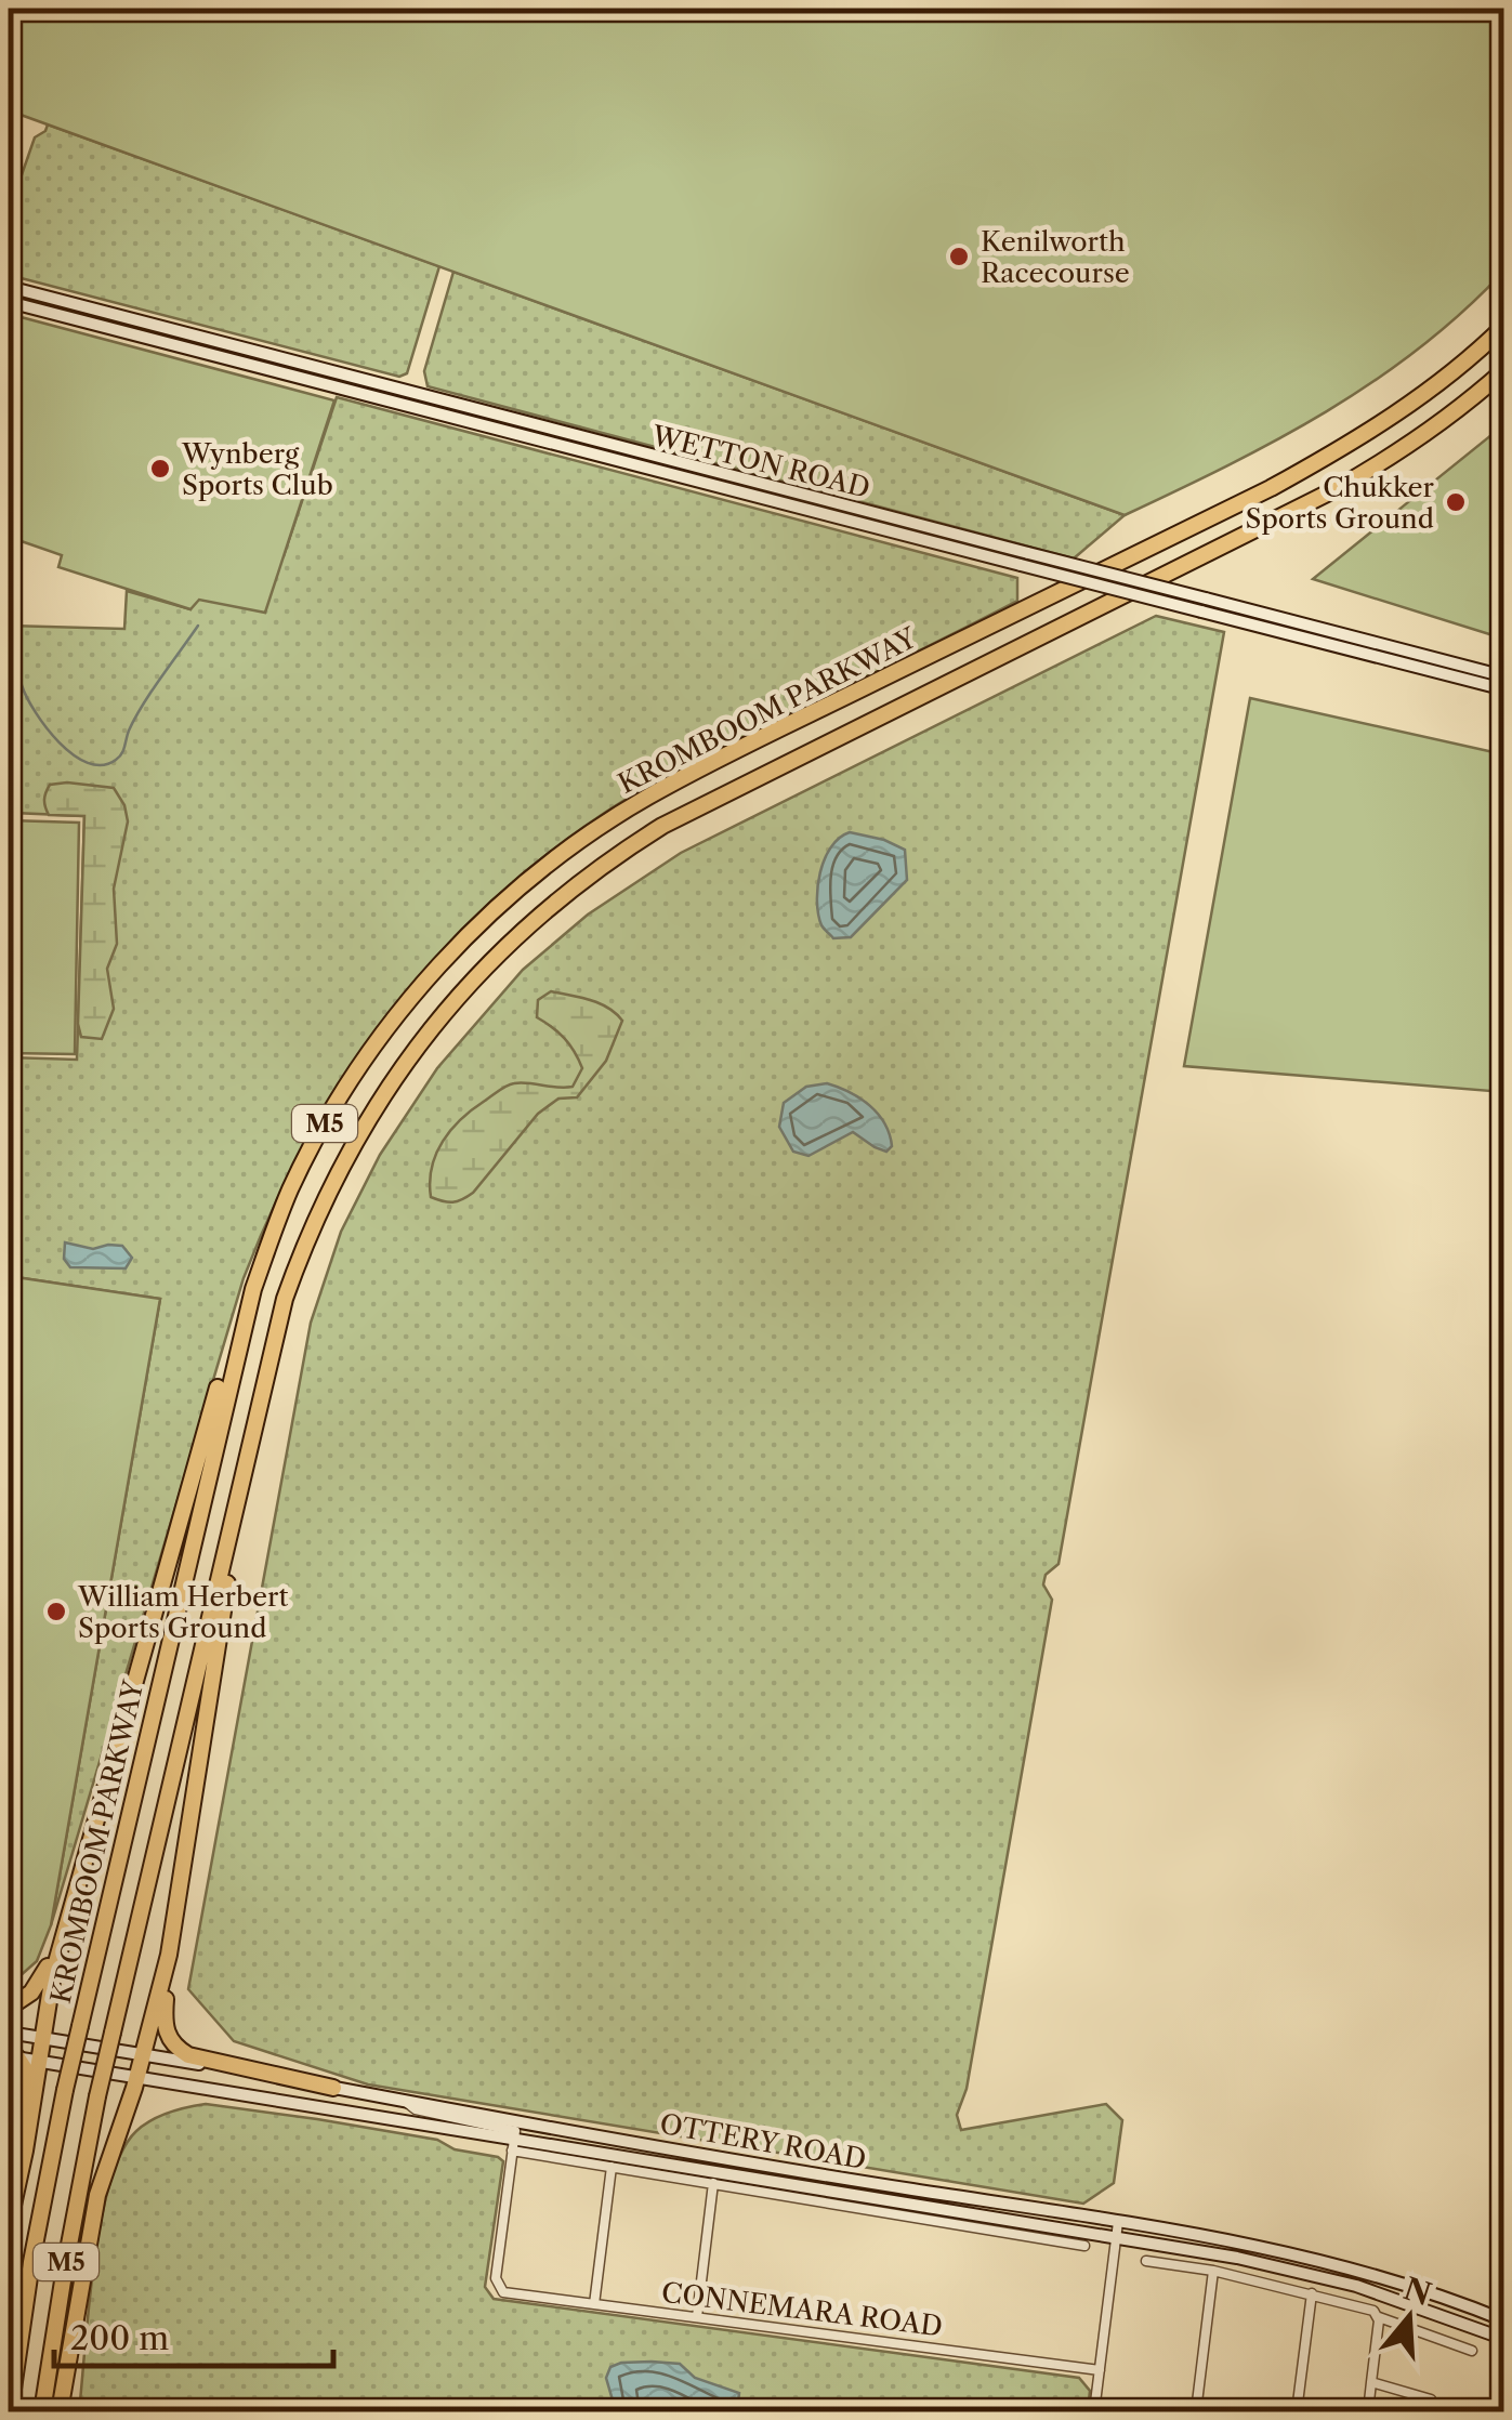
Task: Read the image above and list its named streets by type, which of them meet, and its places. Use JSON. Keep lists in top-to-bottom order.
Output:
{
  "streets": {
    "highway": ["KROMBOOM PARKWAY", "M5"],
    "main road": ["WETTON ROAD", "OTTERY ROAD"],
    "street": ["CONNEMARA ROAD"]
  },
  "crossings": [
    ["OTTERY ROAD", "CONNEMARA ROAD"]
  ],
  "places": [
    "Kenilworth Racecourse",
    "Wynberg Sports Club",
    "Chukker Sports Ground",
    "William Herbert Sports Ground"
  ],
  "scale_bar": "200 m",
  "north": "top"
}
